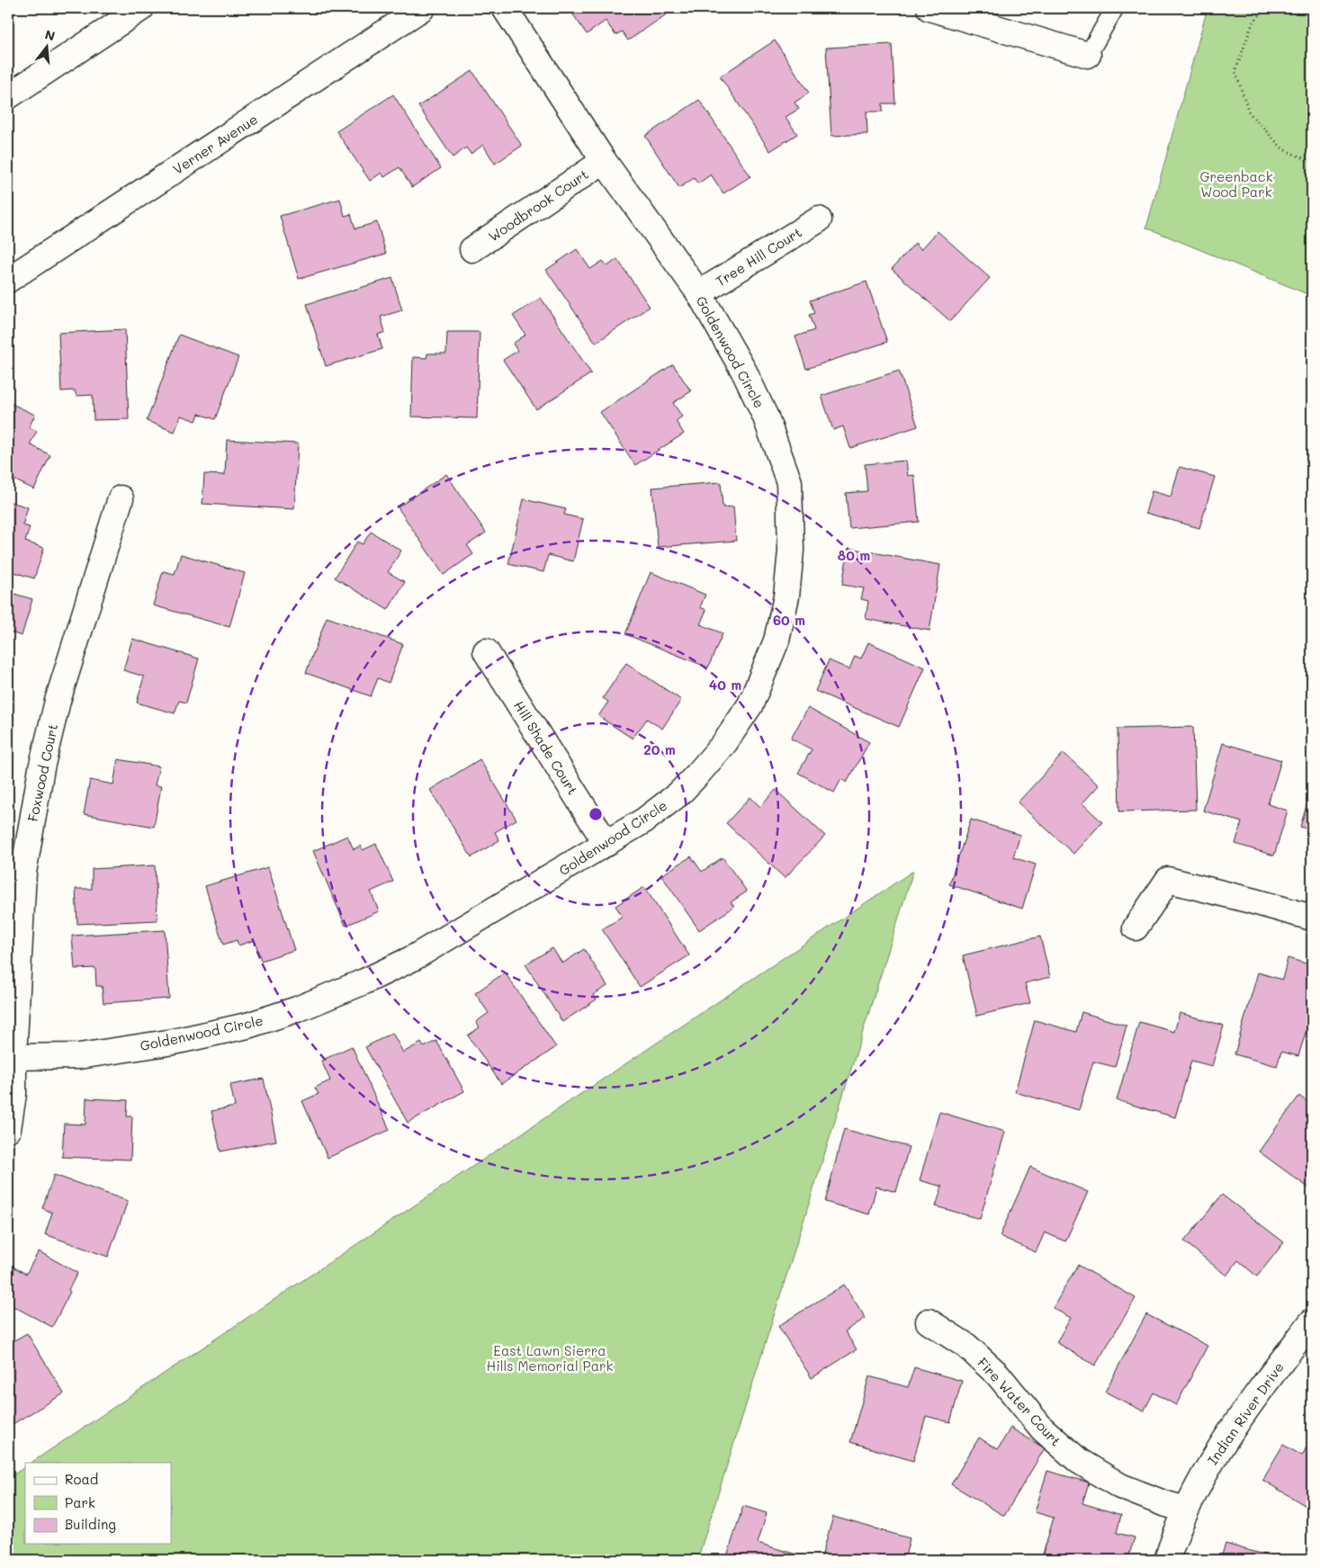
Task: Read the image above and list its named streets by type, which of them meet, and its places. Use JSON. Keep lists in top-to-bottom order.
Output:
{
  "streets": {
    "main road": [
      "Verner Avenue",
      "Woodbrook Court",
      "Tree Hill Court",
      "Goldenwood Circle",
      "Hill Shade Court",
      "Foxwood Court",
      "Fire Water Court",
      "Indian River Drive"
    ]
  },
  "crossings": [
    ["Woodbrook Court", "Goldenwood Circle"],
    ["Tree Hill Court", "Goldenwood Circle"],
    ["Goldenwood Circle", "Hill Shade Court"],
    ["Goldenwood Circle", "Foxwood Court"],
    ["Fire Water Court", "Indian River Drive"]
  ],
  "parks": ["Greenback Wood Park", "East Lawn Sierra Hills Memorial Park"],
  "legend": ["Road", "Park", "Building"],
  "north": "top",
  "rings": [
    "80 m",
    "60 m",
    "40 m",
    "20 m"
  ]
}
